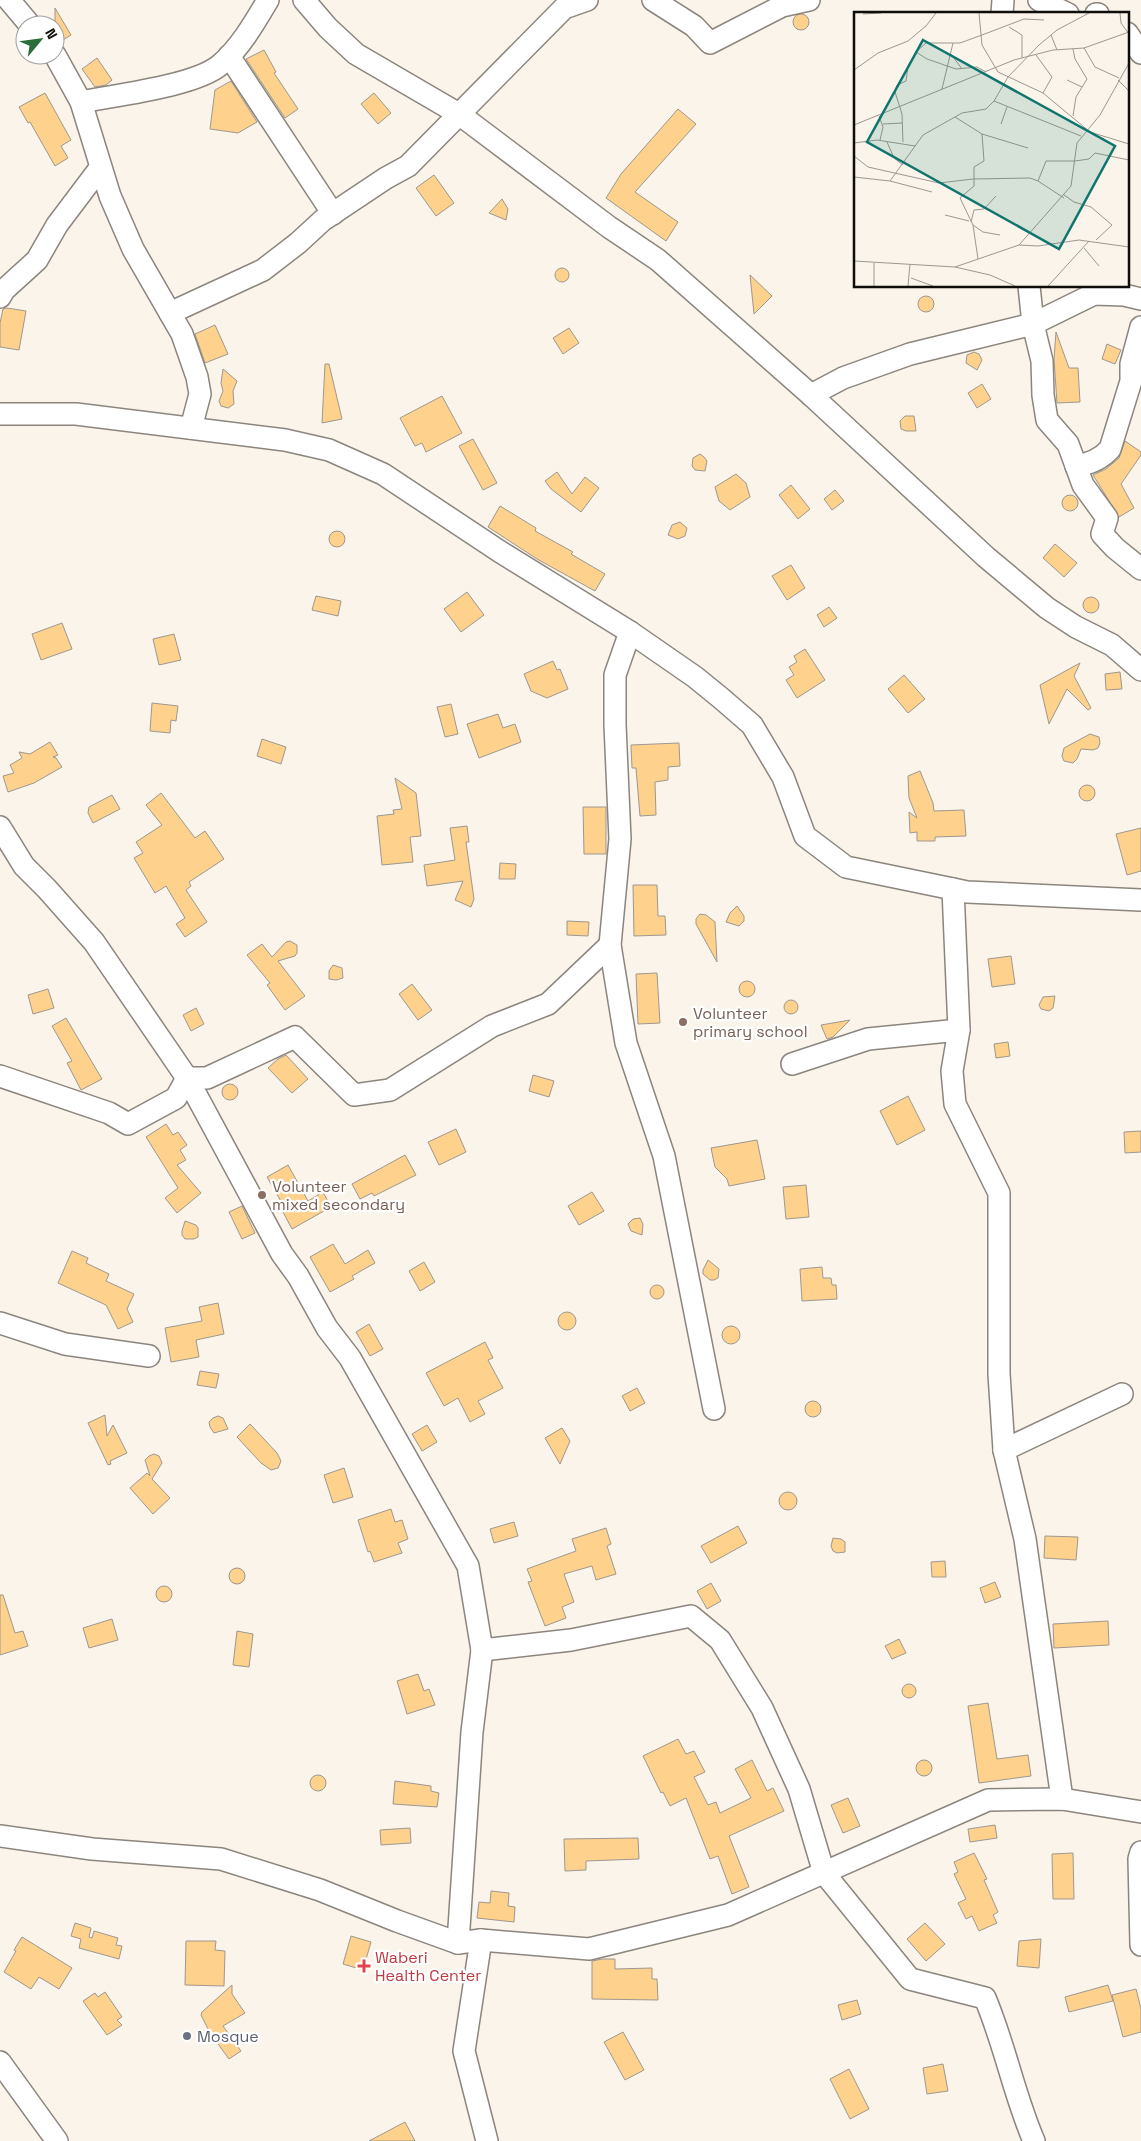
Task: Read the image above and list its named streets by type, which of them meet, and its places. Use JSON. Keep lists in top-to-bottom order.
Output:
{
  "places": {
    "other": ["Volunteer primary school", "Volunteer mixed secondary", "Mosque"],
    "health": ["Waberi Health Center"]
  },
  "north": "top right"
}
